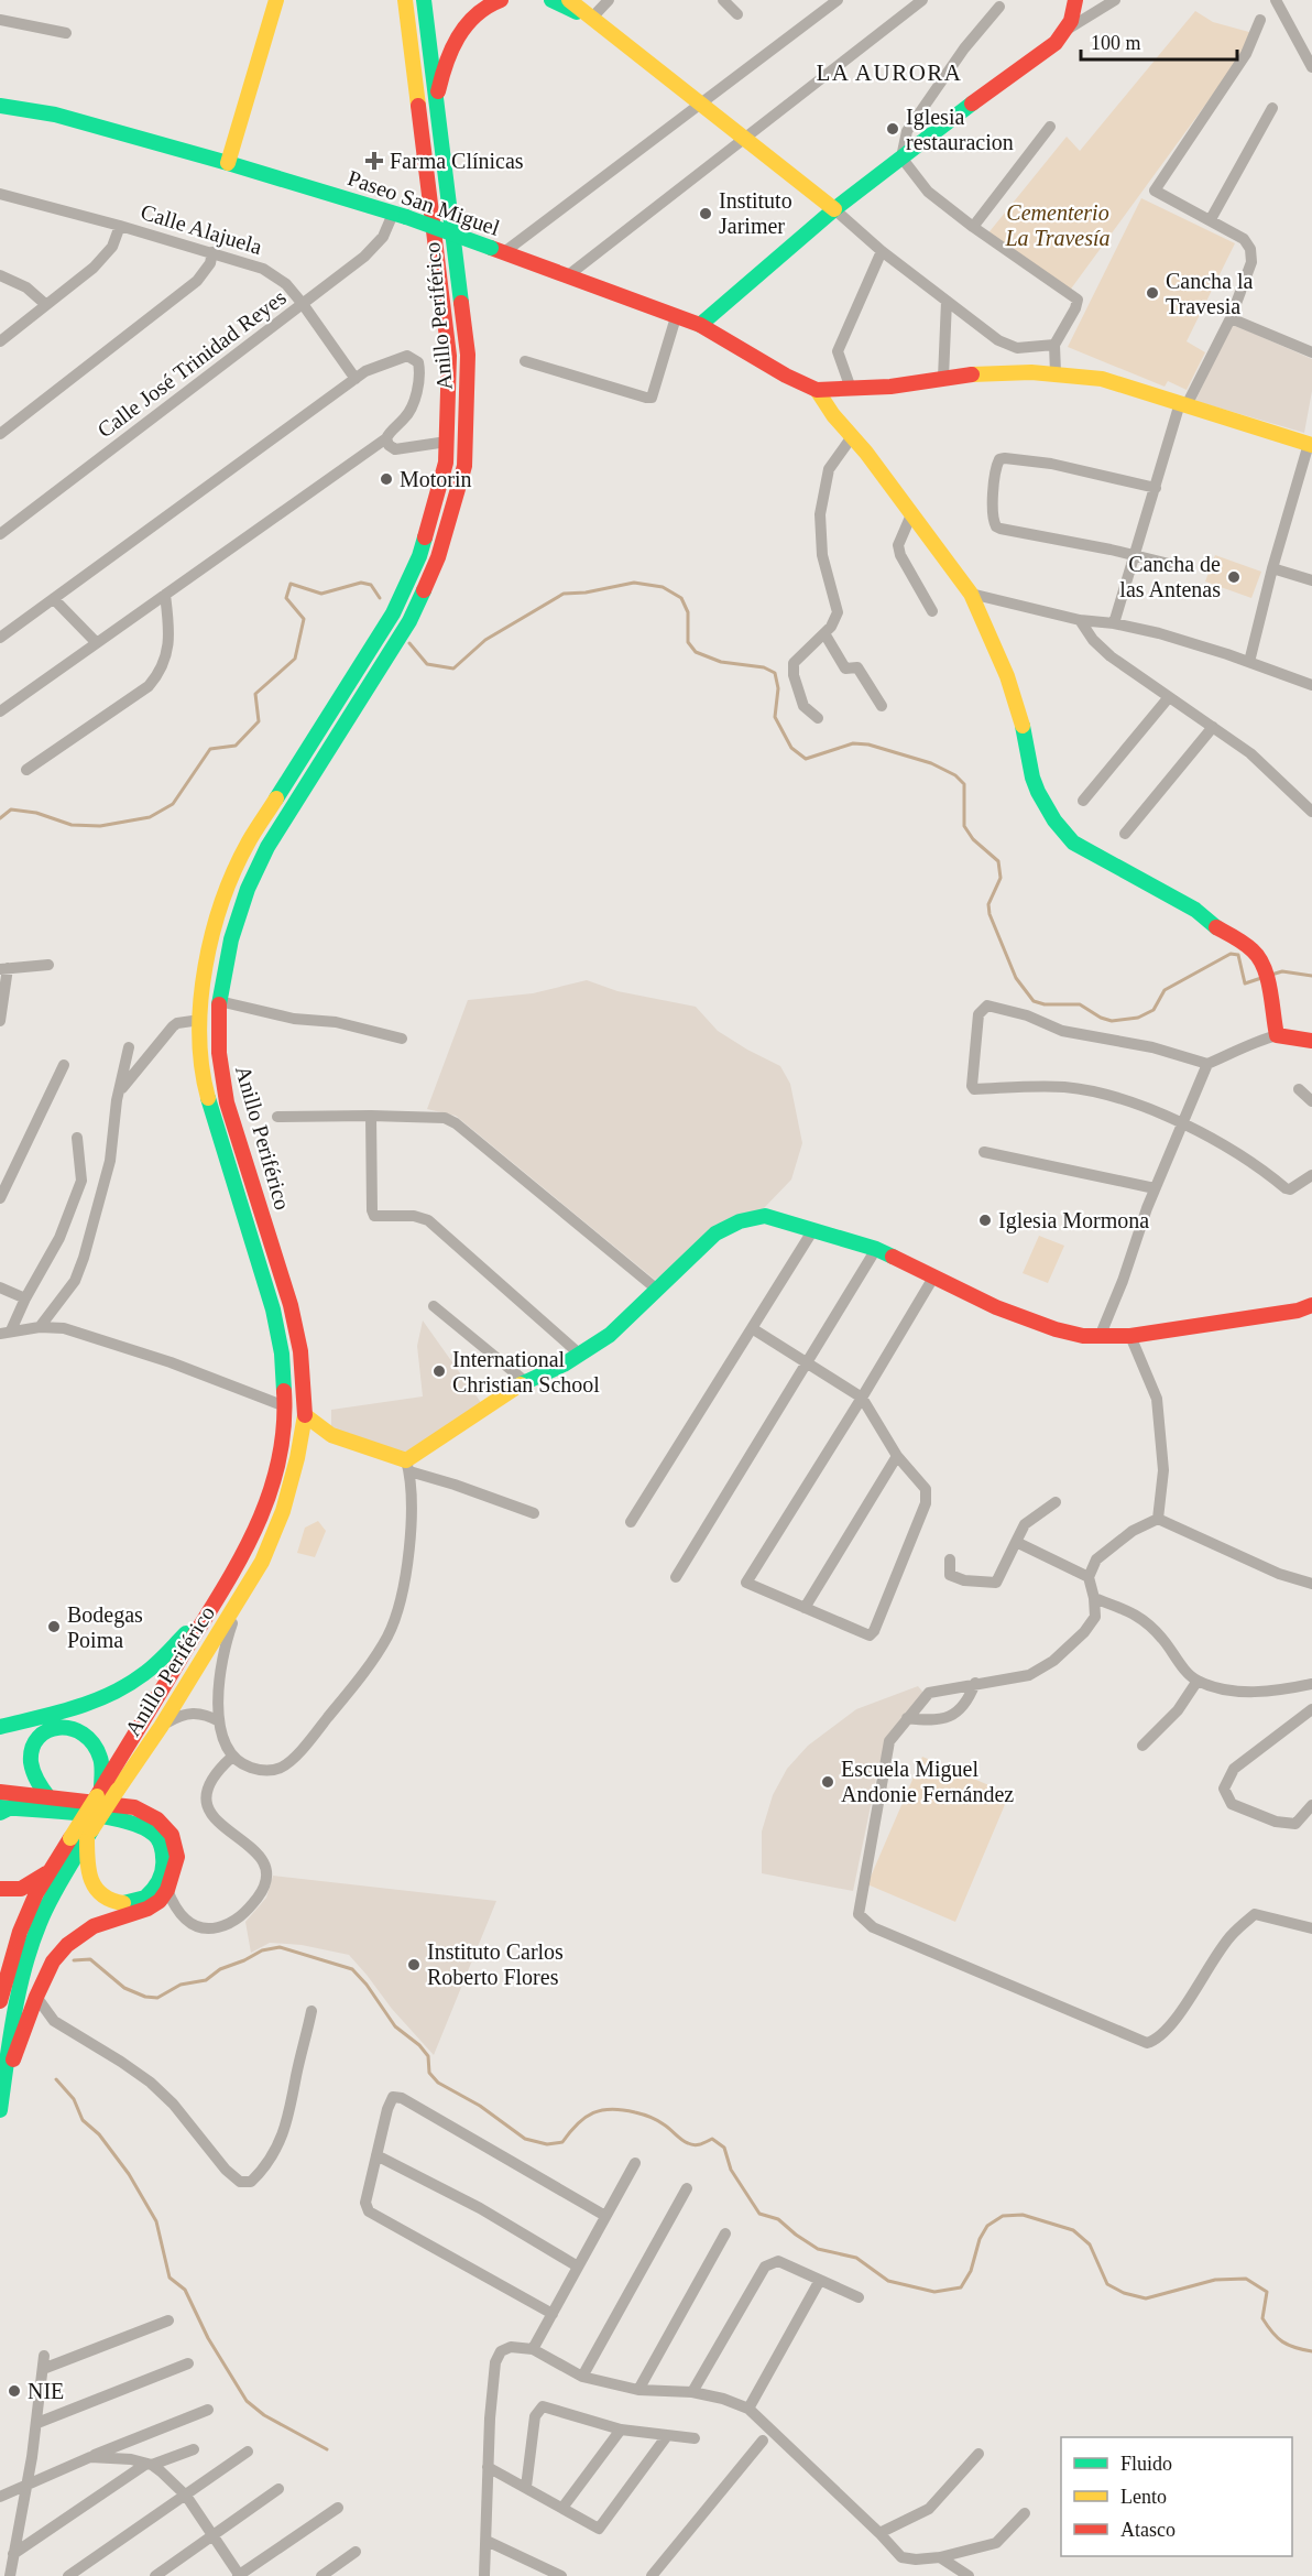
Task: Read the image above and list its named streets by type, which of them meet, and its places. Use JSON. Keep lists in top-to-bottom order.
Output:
{
  "streets": {
    "main road": ["Paseo San Miguel", "Anillo Periférico"],
    "street": ["Calle Alajuela", "Calle José Trinidad Reyes"]
  },
  "crossings": [
    ["Paseo San Miguel", "Calle José Trinidad Reyes"],
    ["Calle Alajuela", "Calle José Trinidad Reyes"]
  ],
  "districts": ["LA AURORA"],
  "parks": ["Cementerio La Travesía"],
  "places": {
    "other": [
      "Iglesia restauracion",
      "Instituto Jarimer",
      "Cancha la Travesia",
      "Motorin",
      "Cancha de las Antenas",
      "Iglesia Mormona",
      "International Christian School",
      "Bodegas Poima",
      "Escuela Miguel Andonie Fernández",
      "Instituto Carlos Roberto Flores",
      "NIE"
    ],
    "health": ["Farma Clínicas"]
  },
  "legend": ["Fluido", "Lento", "Atasco"],
  "scale_bar": "100 m"
}
